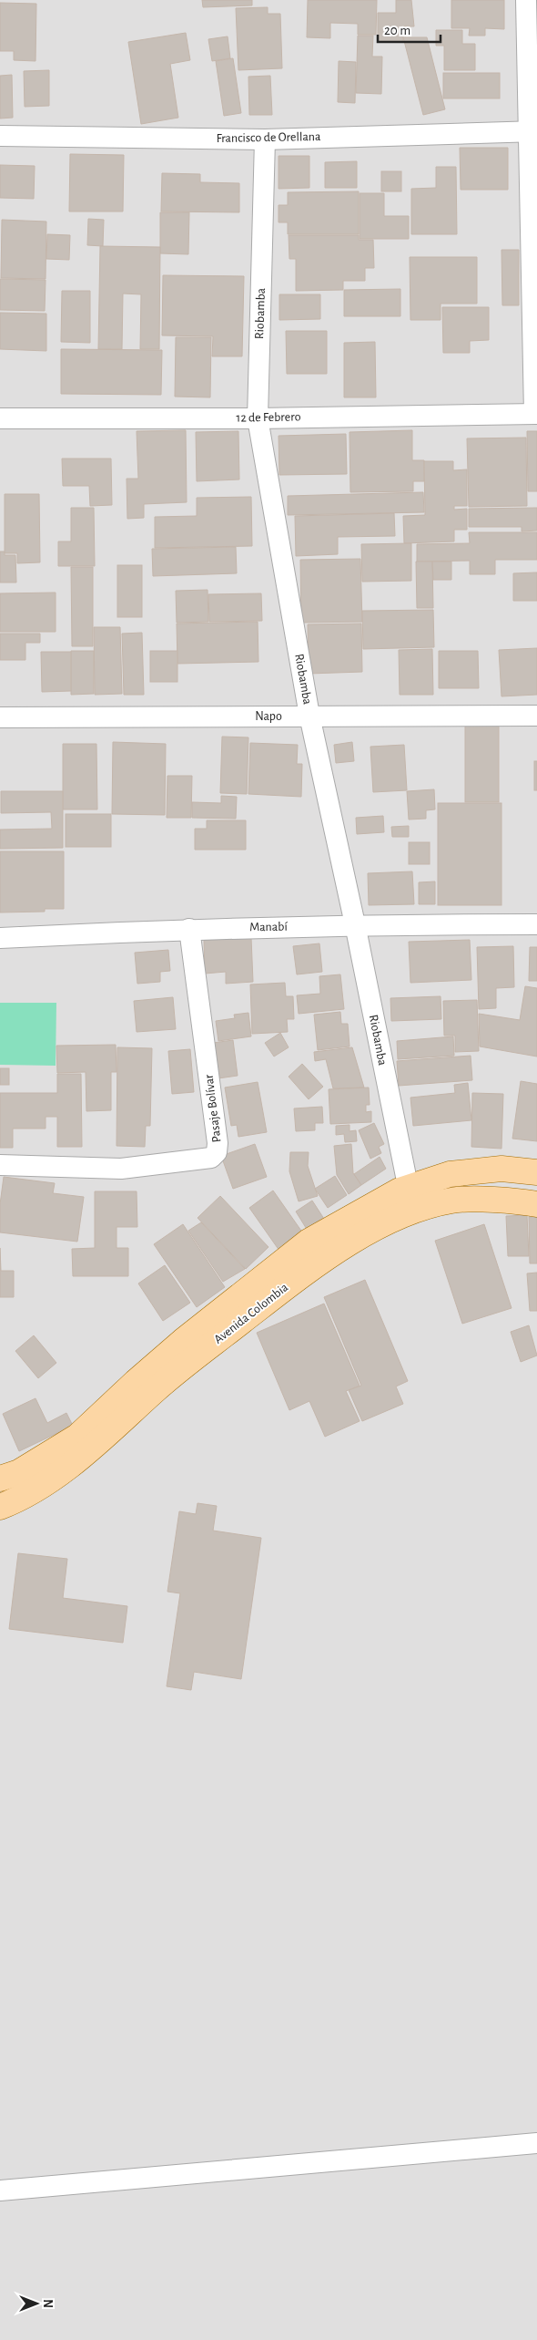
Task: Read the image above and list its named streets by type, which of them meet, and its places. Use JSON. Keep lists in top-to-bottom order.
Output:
{
  "streets": {
    "main road": ["Avenida Colombia"],
    "street": [
      "Francisco de Orellana",
      "Riobamba",
      "12 de Febrero",
      "Napo",
      "Manabí",
      "Pasaje Bolívar"
    ]
  },
  "crossings": [
    ["Francisco de Orellana", "Riobamba"],
    ["Riobamba", "12 de Febrero"],
    ["Riobamba", "Napo"],
    ["Riobamba", "Manabí"],
    ["Riobamba", "Avenida Colombia"],
    ["Manabí", "Pasaje Bolívar"]
  ],
  "scale_bar": "20 m",
  "north": "right"
}
